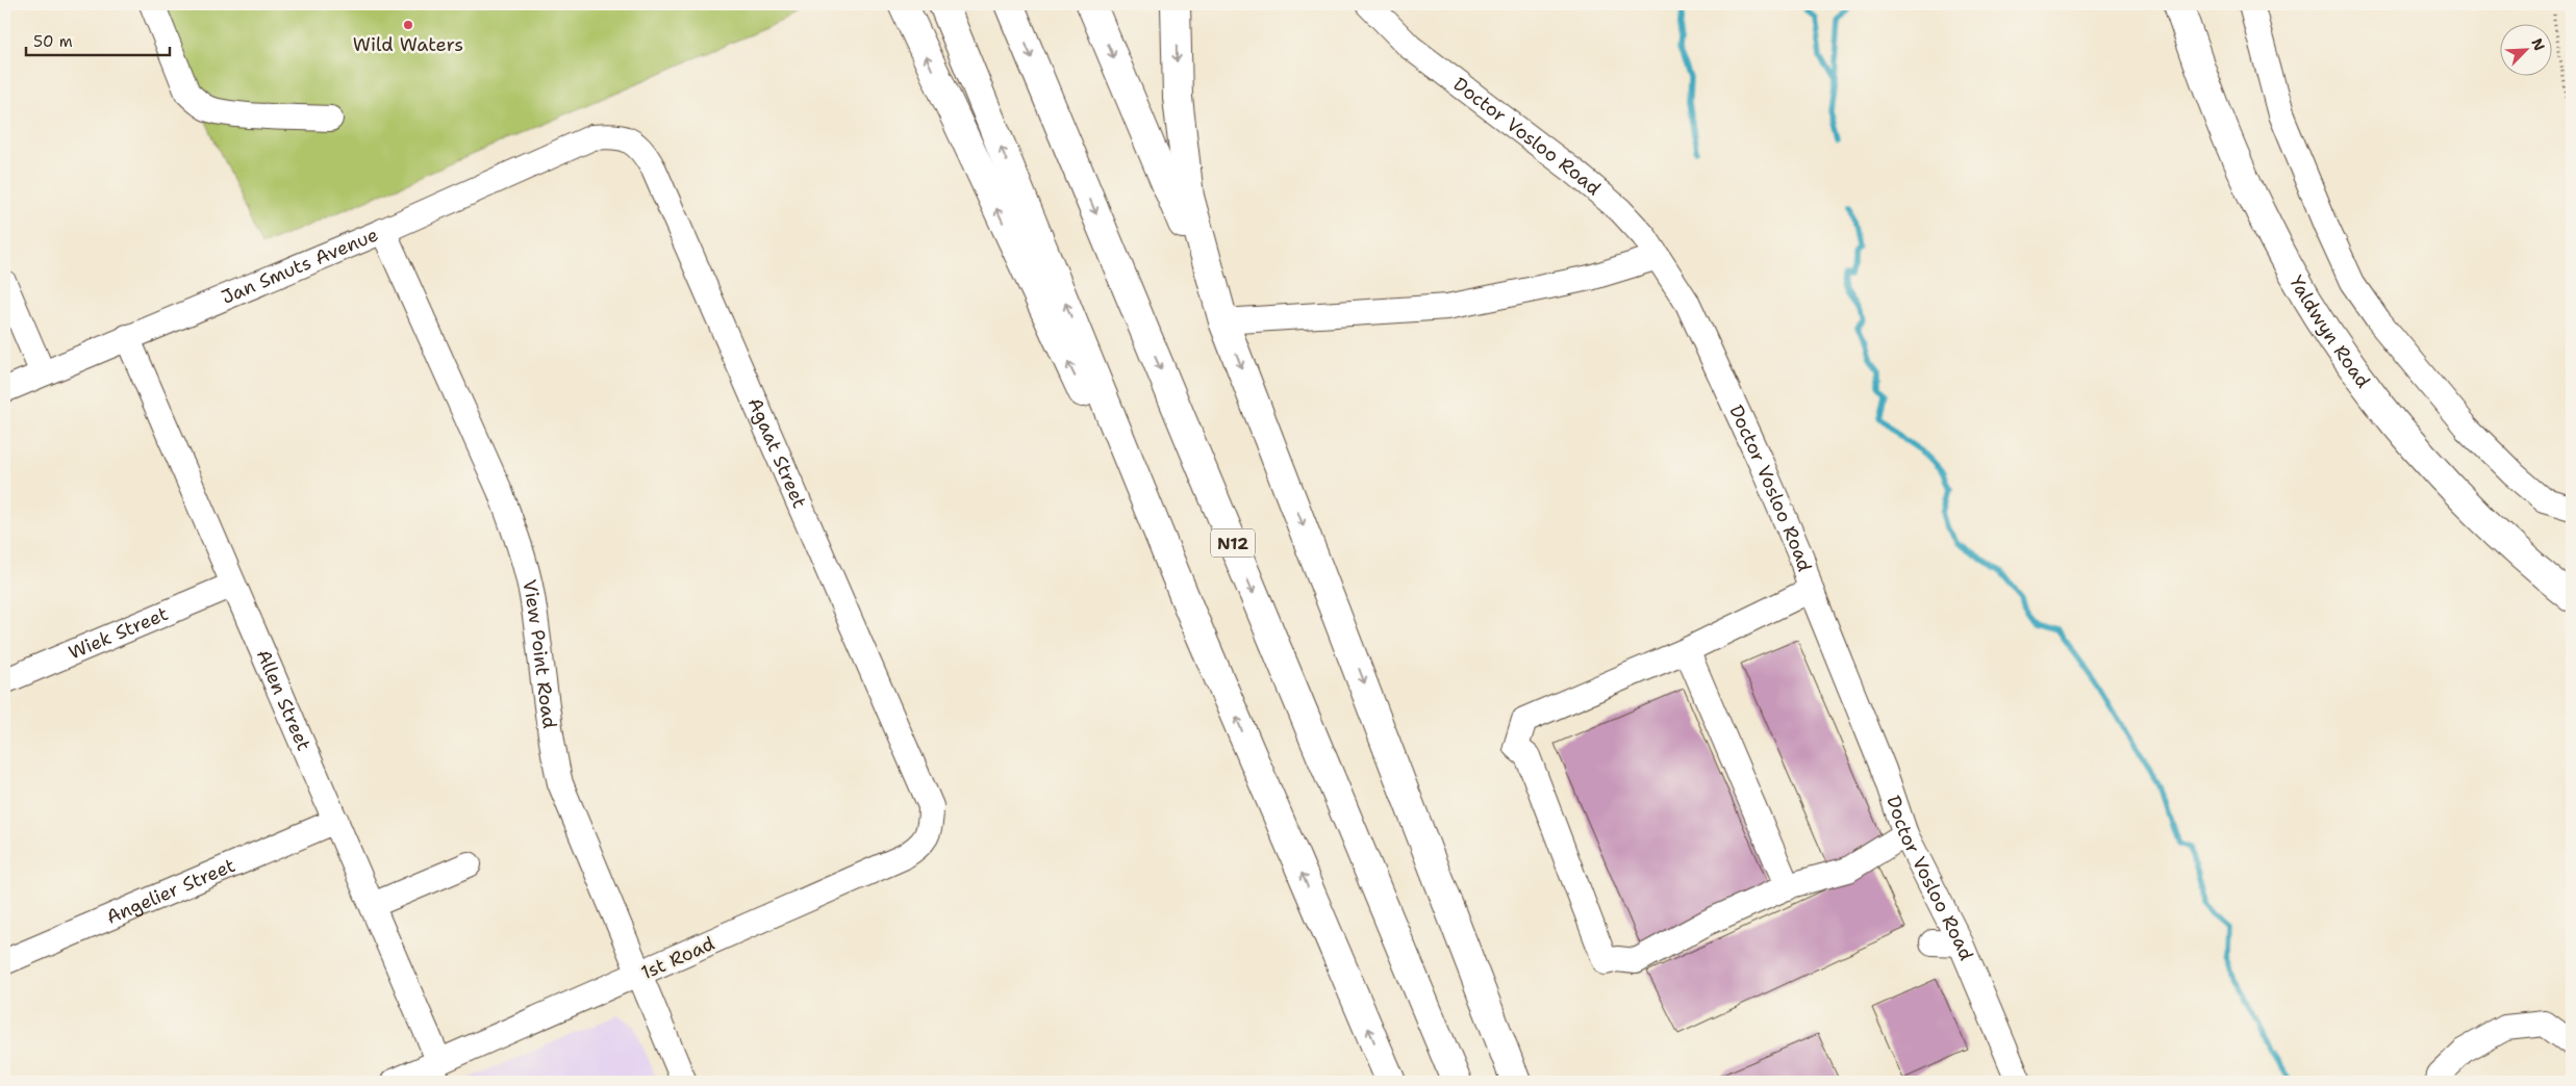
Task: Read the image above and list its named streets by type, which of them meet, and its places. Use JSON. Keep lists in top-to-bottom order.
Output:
{
  "streets": {
    "main road": ["Yaldwyn Road", "N12"],
    "street": [
      "Doctor Vosloo Road",
      "Jan Smuts Avenue",
      "Agaat Street",
      "Wiek Street",
      "View Point Road",
      "Allen Street",
      "Angelier Street",
      "1st Road"
    ]
  },
  "crossings": [
    ["Jan Smuts Avenue", "Agaat Street"],
    ["Jan Smuts Avenue", "View Point Road"],
    ["Jan Smuts Avenue", "Allen Street"],
    ["Agaat Street", "1st Road"],
    ["Wiek Street", "Allen Street"],
    ["View Point Road", "1st Road"],
    ["Allen Street", "Angelier Street"],
    ["Allen Street", "1st Road"]
  ],
  "places": ["Wild Waters"],
  "scale_bar": "50 m",
  "north": "top right"
}
